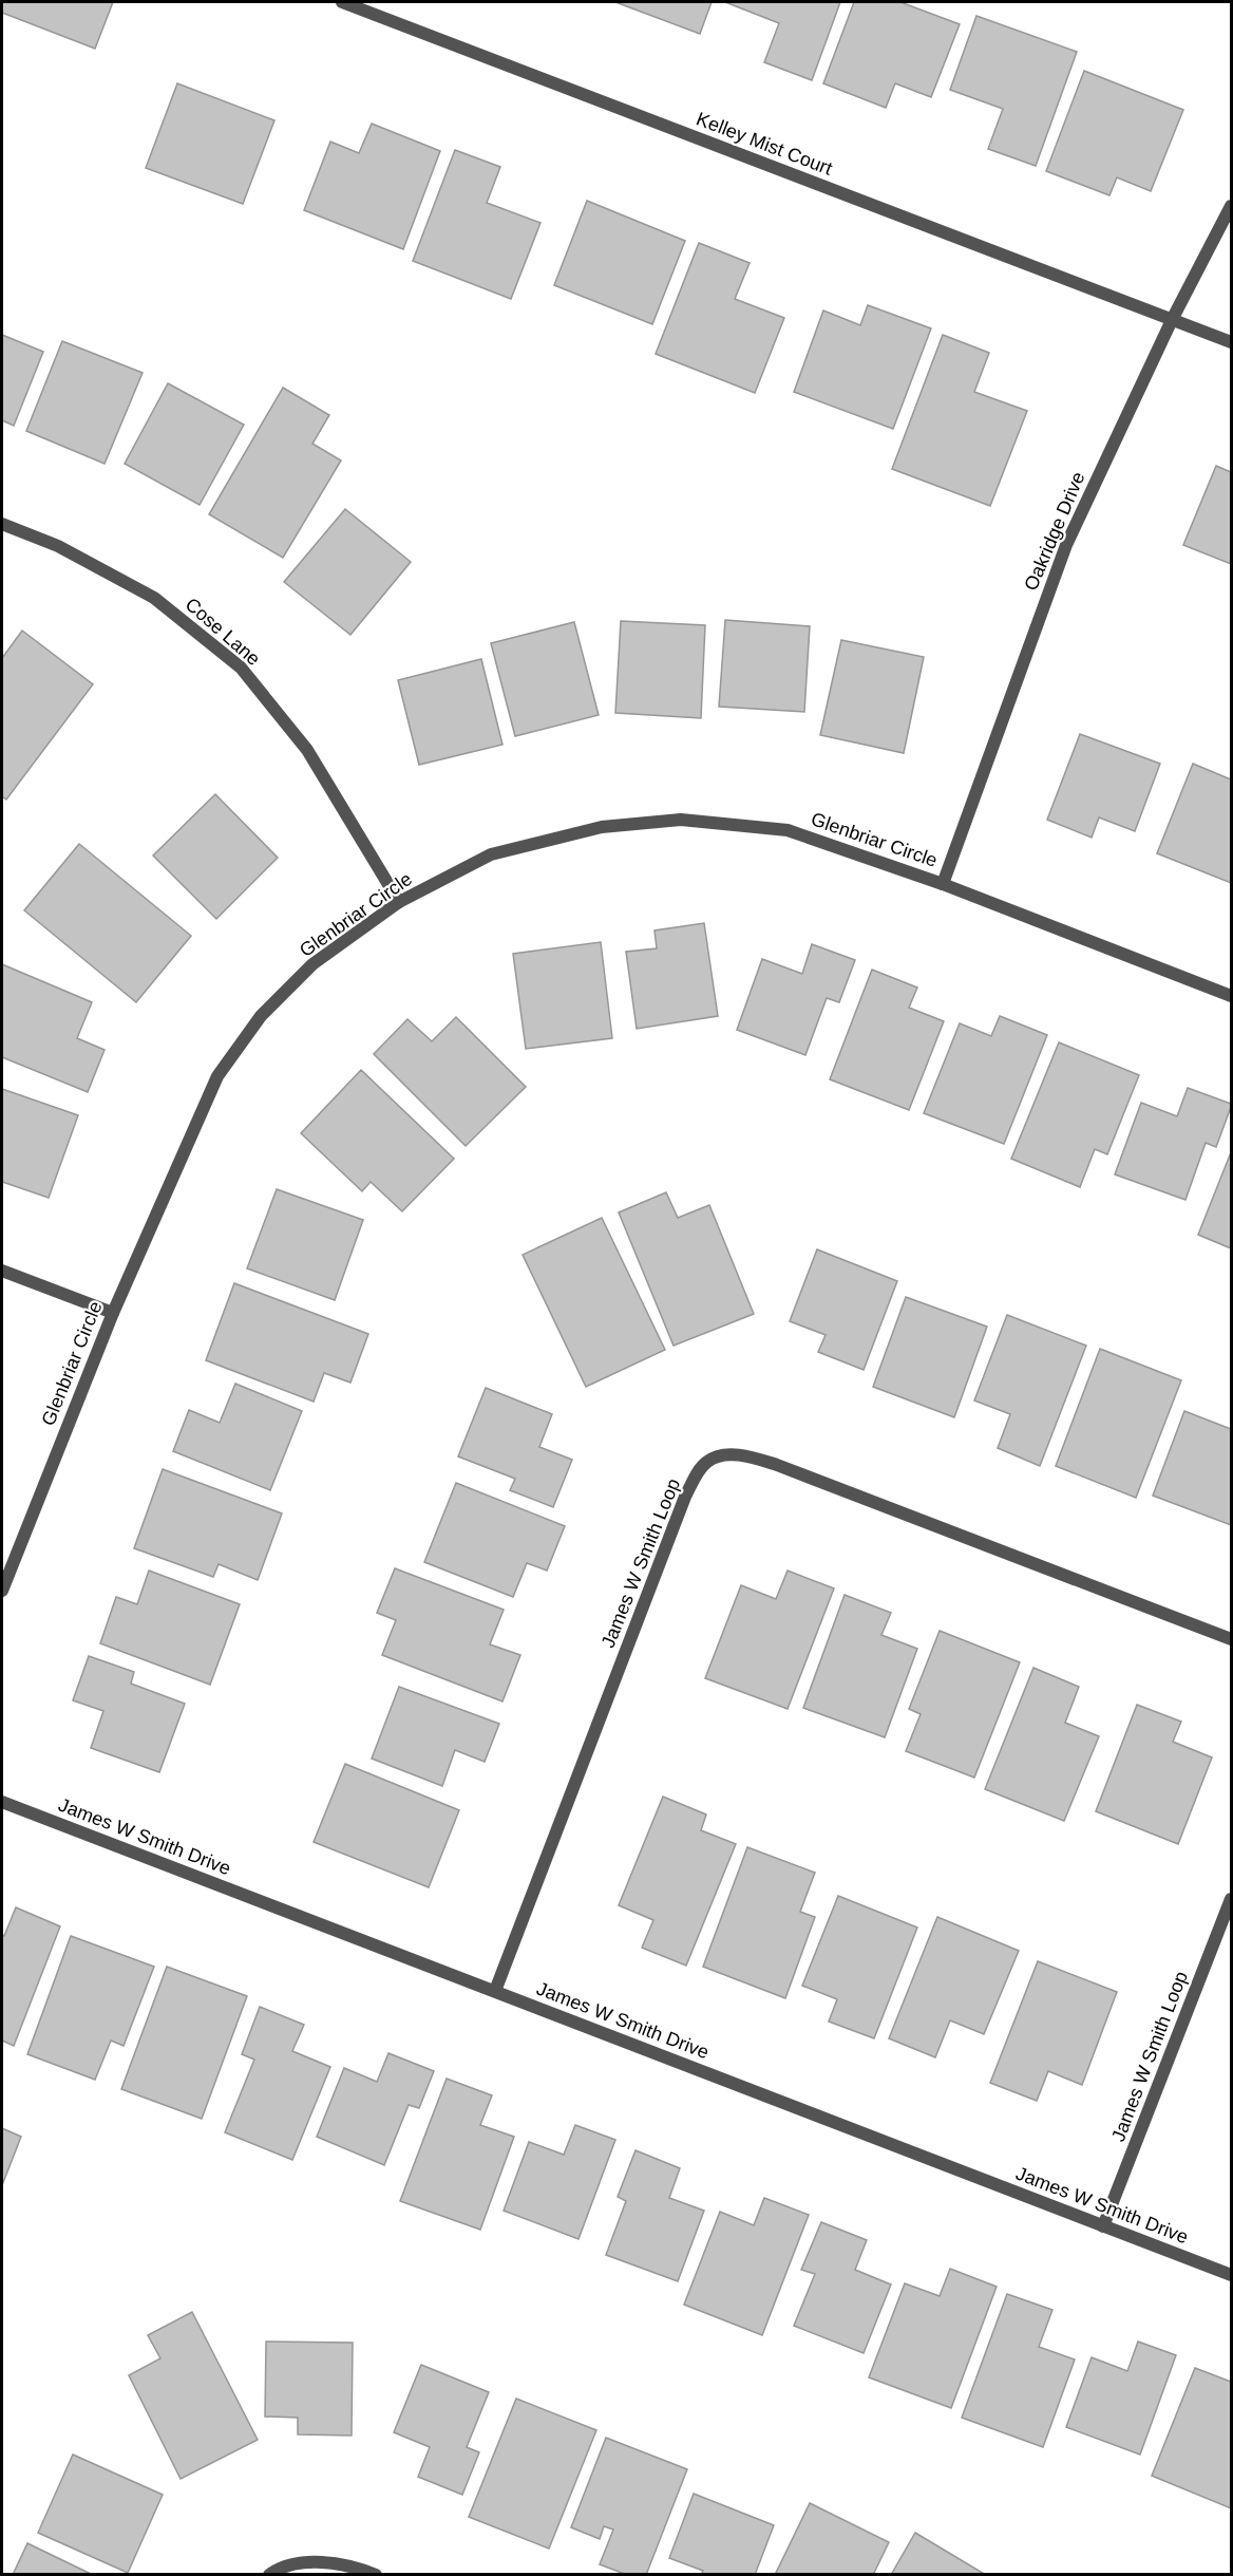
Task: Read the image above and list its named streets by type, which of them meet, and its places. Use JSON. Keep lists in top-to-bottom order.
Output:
{
  "streets": {
    "street": [
      "Kelley Mist Court",
      "Oakridge Drive",
      "Cose Lane",
      "Glenbriar Circle",
      "James W Smith Loop",
      "James W Smith Drive"
    ]
  },
  "crossings": [
    ["Kelley Mist Court", "Oakridge Drive"],
    ["Oakridge Drive", "Glenbriar Circle"],
    ["Cose Lane", "Glenbriar Circle"],
    ["James W Smith Loop", "James W Smith Drive"]
  ]
}
